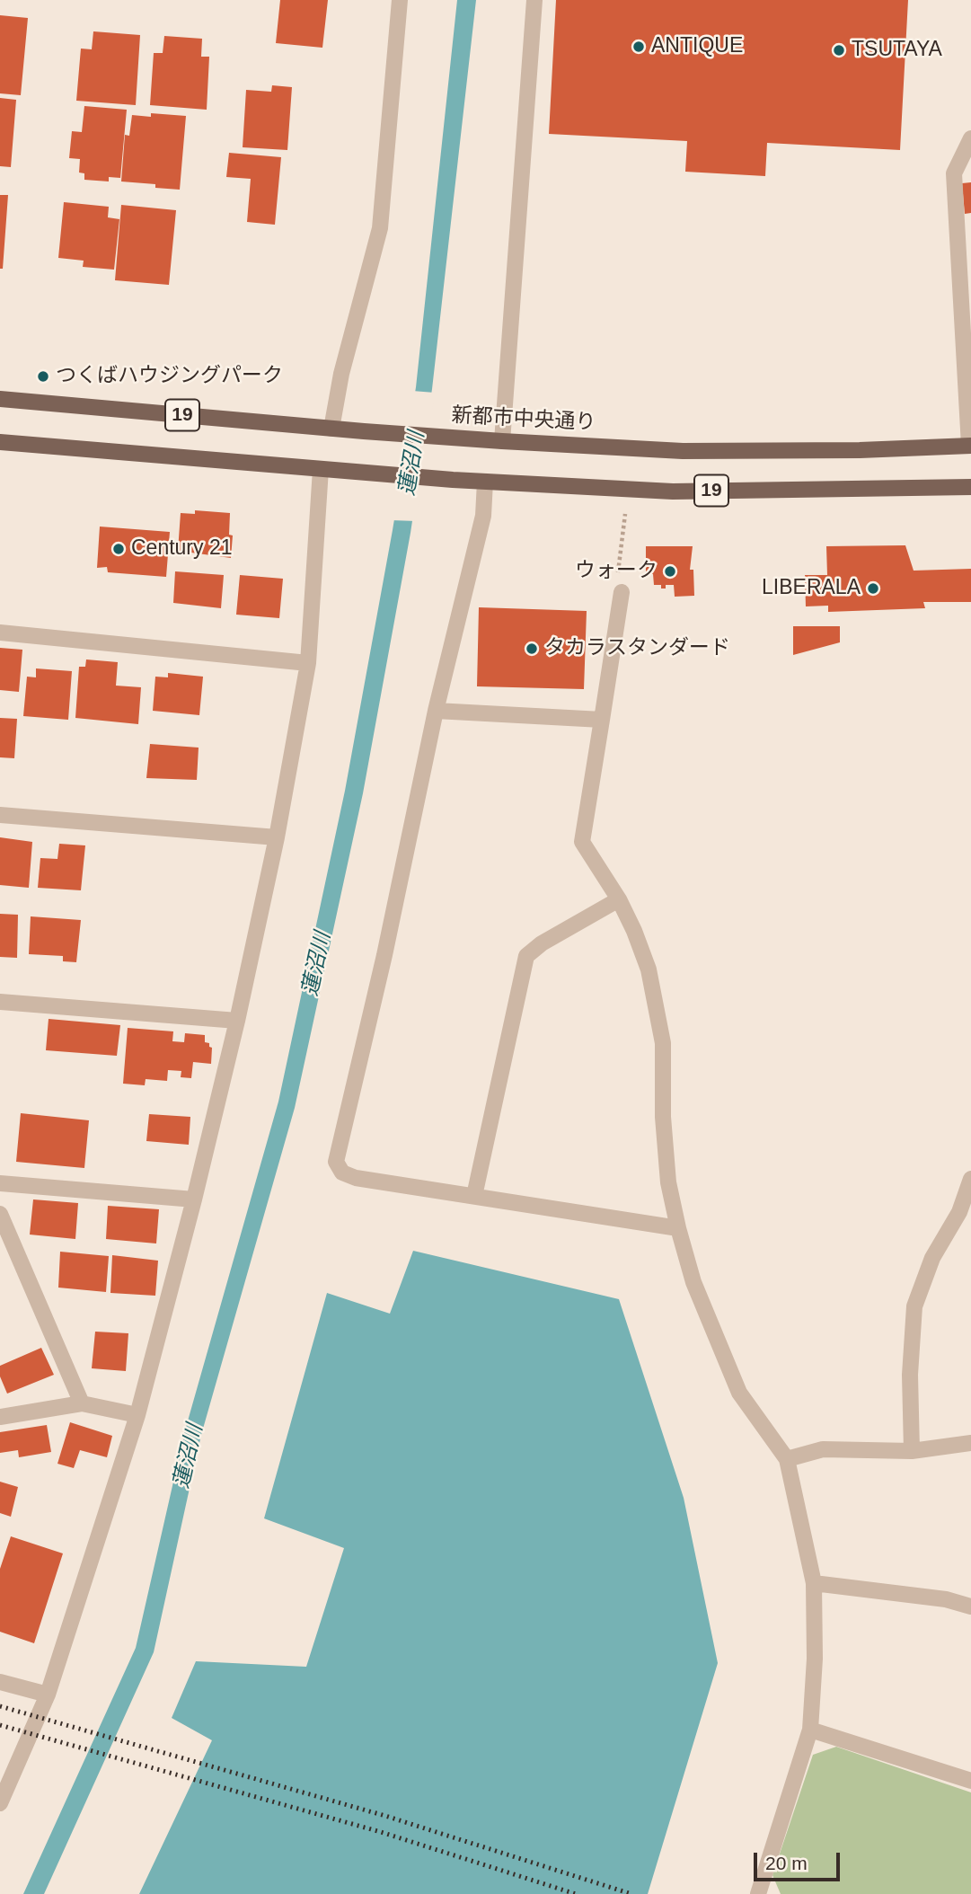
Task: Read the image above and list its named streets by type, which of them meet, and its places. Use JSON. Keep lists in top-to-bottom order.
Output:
{
  "streets": {
    "main road": ["19", "新都市中央通り"]
  },
  "water": ["蓮沼川"],
  "places": [
    "ANTIQUE",
    "TSUTAYA",
    "つくばハウジングパーク",
    "Century 21",
    "ウォーク",
    "LIBERALA",
    "タカラスタンダード"
  ],
  "scale_bar": "20 m"
}
